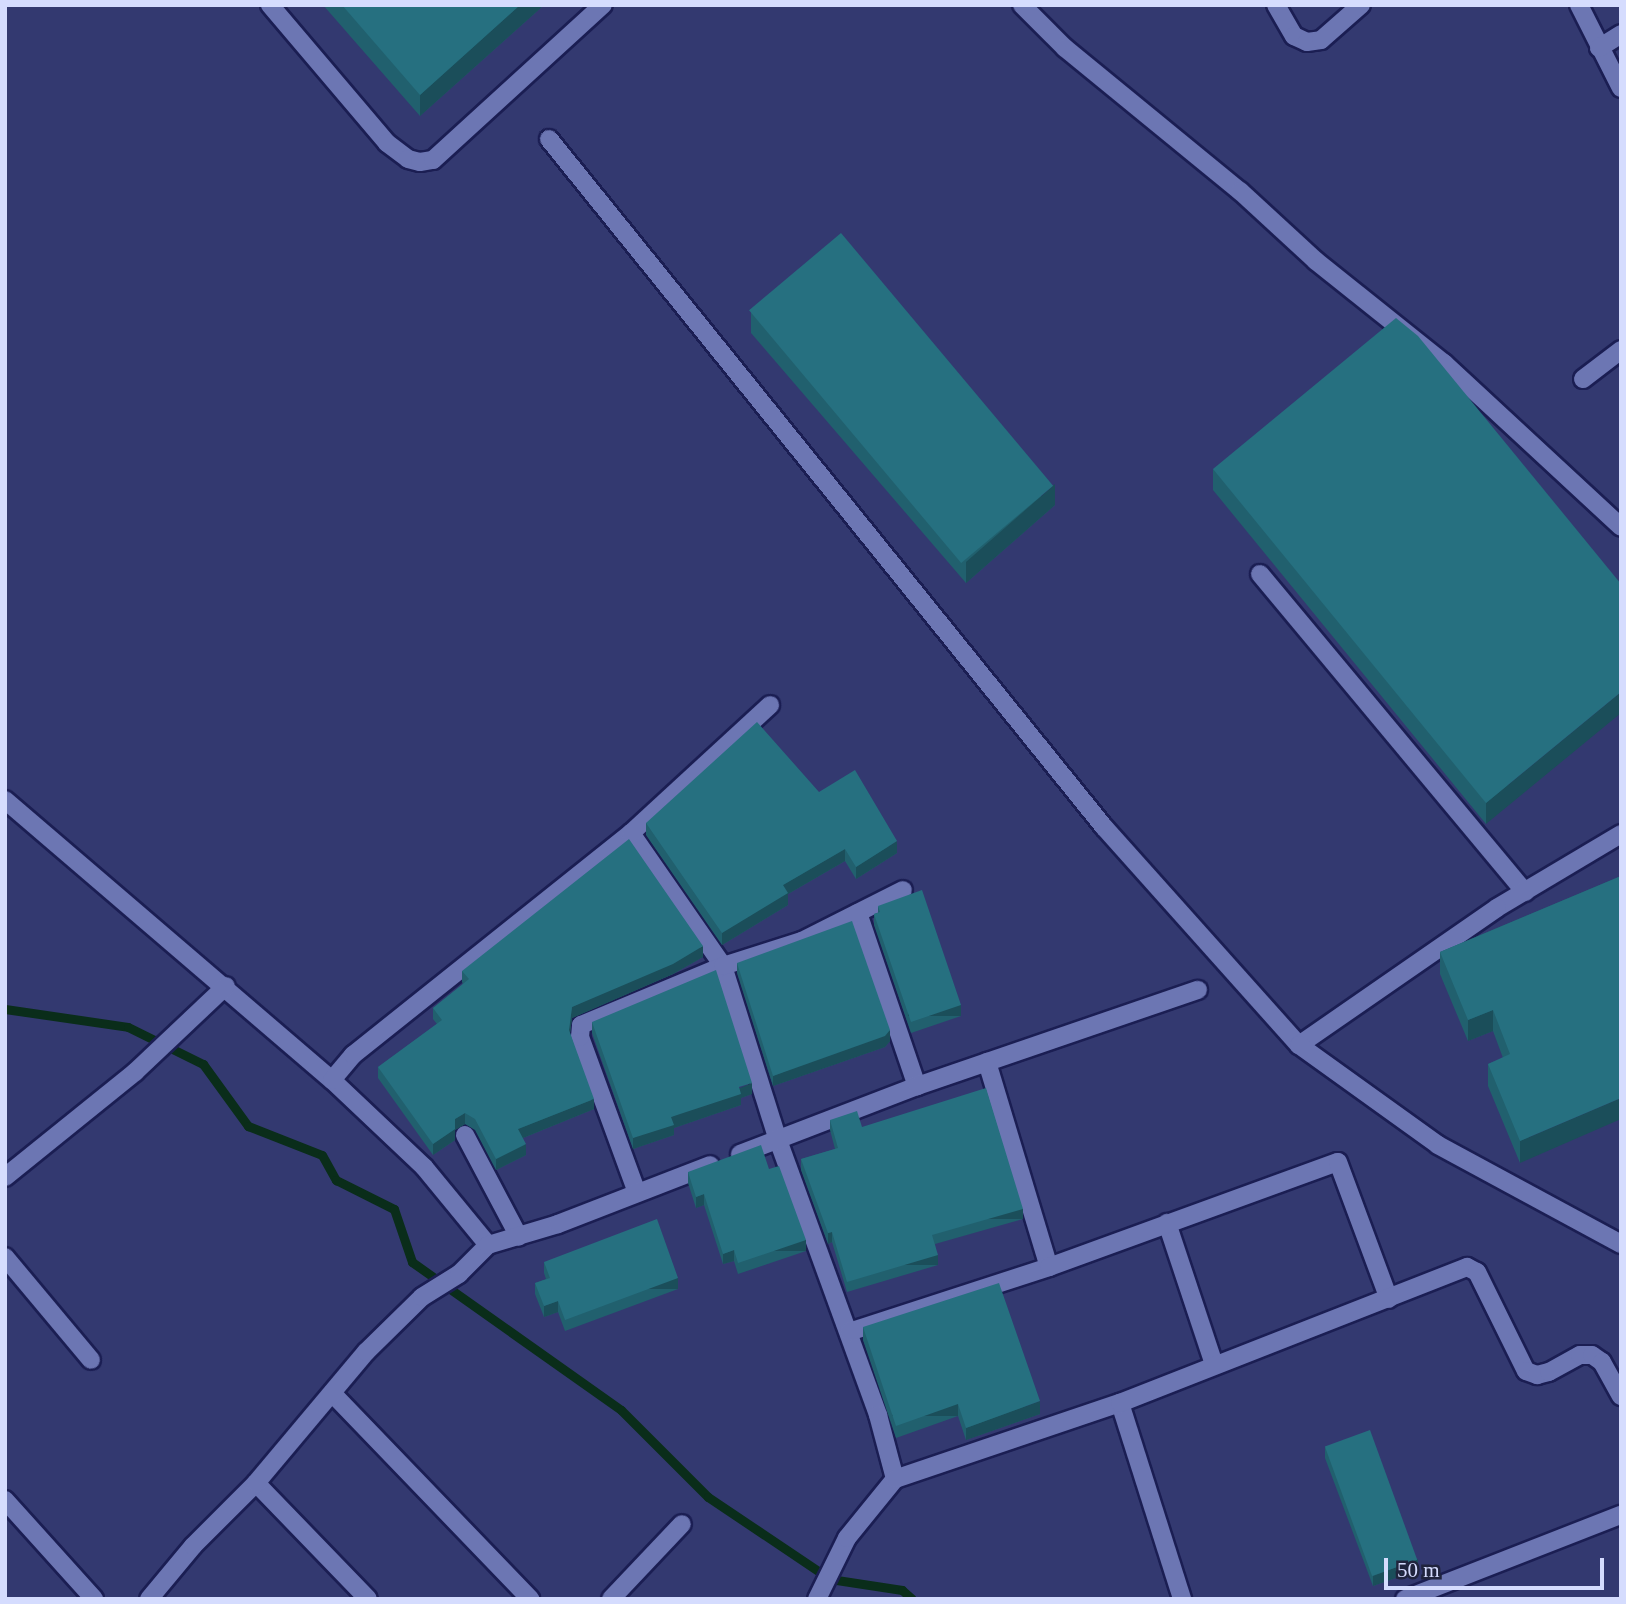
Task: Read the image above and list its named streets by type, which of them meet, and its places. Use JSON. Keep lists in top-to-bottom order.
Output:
{
  "scale_bar": "50 m"
}
